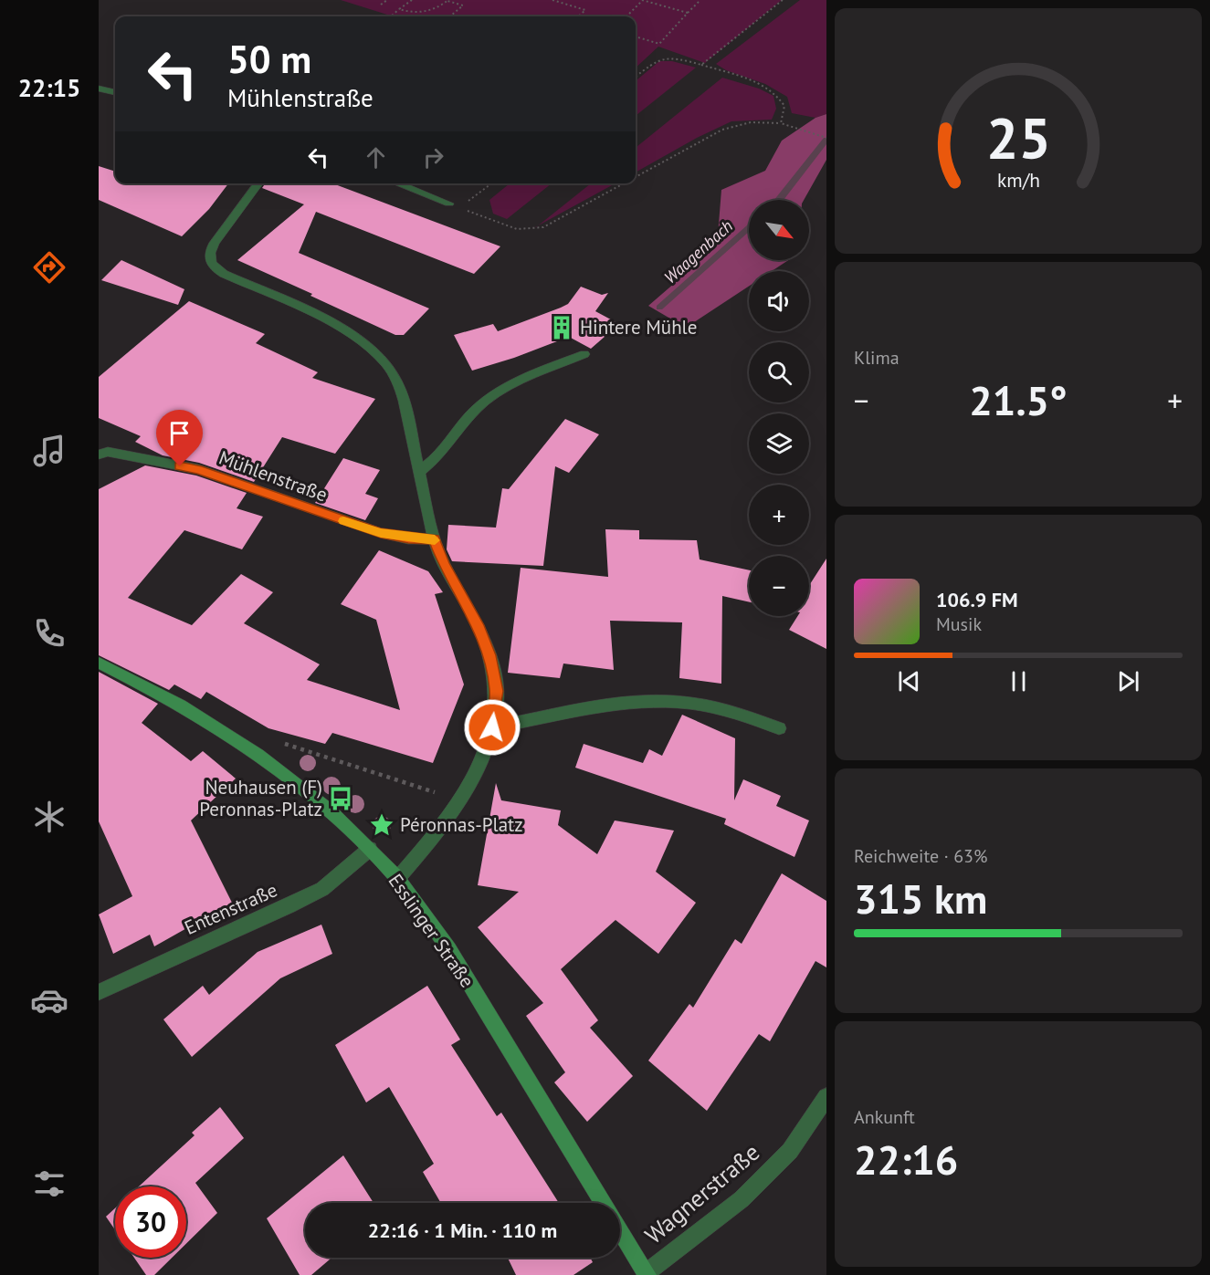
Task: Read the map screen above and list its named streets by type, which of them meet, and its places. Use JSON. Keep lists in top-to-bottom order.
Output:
{
  "streets": {
    "main road": ["Esslinger Straße"],
    "street": ["Mühlenstraße", "Entenstraße", "Wagnerstraße"]
  },
  "crossings": [
    ["Entenstraße", "Esslinger Straße"],
    ["Esslinger Straße", "Wagnerstraße"]
  ],
  "water": ["Waagenbach"],
  "places": {
    "building": ["Hintere Mühle"],
    "bus stop": ["Neuhausen (F) Peronnas-Platz"],
    "place": ["Péronnas-Platz"]
  },
  "north": "bottom right",
  "page": {
    "tabs": "22:15",
    "turn": ["50 m", "Mühlenstraße"],
    "map_buttons": ["+", "−"],
    "tile": [
      "Klima",
      ["Reichweite · 63%", "315 km"],
      ["Ankunft", "22:16"]
    ],
    "heat": ["−", "21.5°", "+"],
    "song": ["106.9 FM", "Musik"],
    "limit": "30",
    "trip": "22:16 · 1 Min. · 110 m",
    "gauge": ["25", "km/h"]
  }
}
